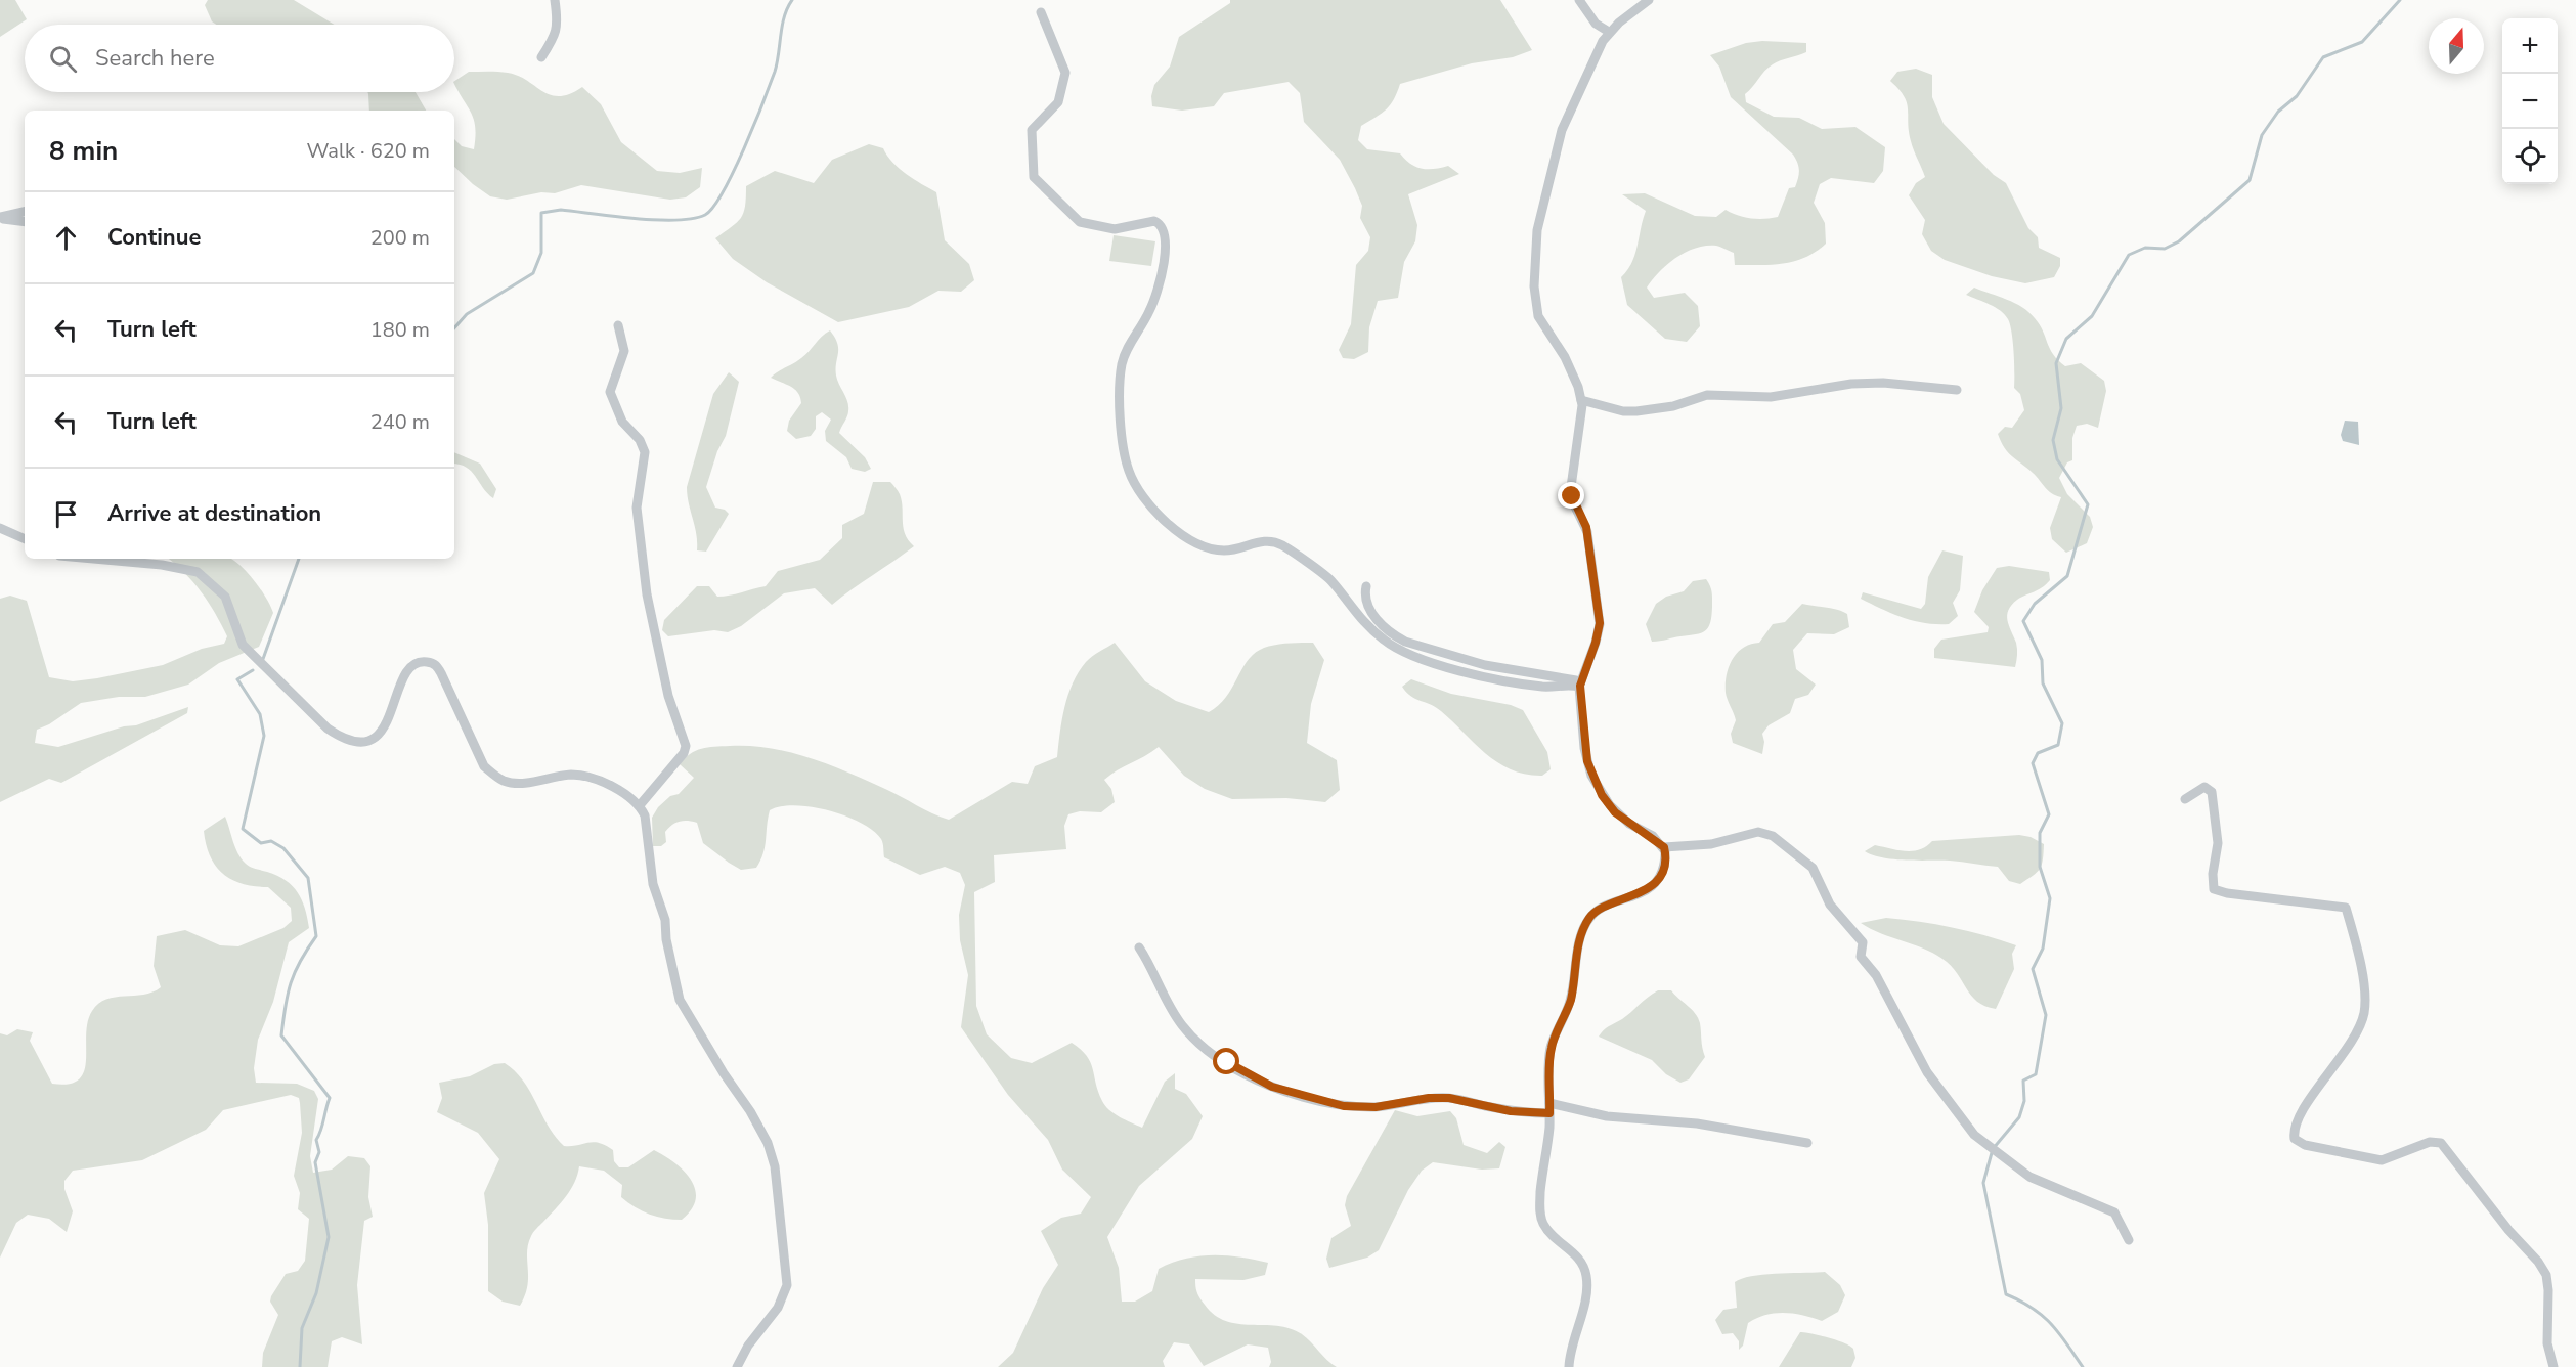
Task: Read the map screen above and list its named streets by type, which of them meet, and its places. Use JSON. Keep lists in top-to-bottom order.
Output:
{
  "north": "top",
  "page": {
    "map_buttons": ["+", "−"],
    "search": "Search here",
    "heading": ["8 min", "Walk · 620 m"],
    "list": [
      ["Continue", "200 m"],
      ["Turn left", "180 m"],
      ["Turn left", "240 m"],
      "Arrive at destination"
    ]
  }
}
